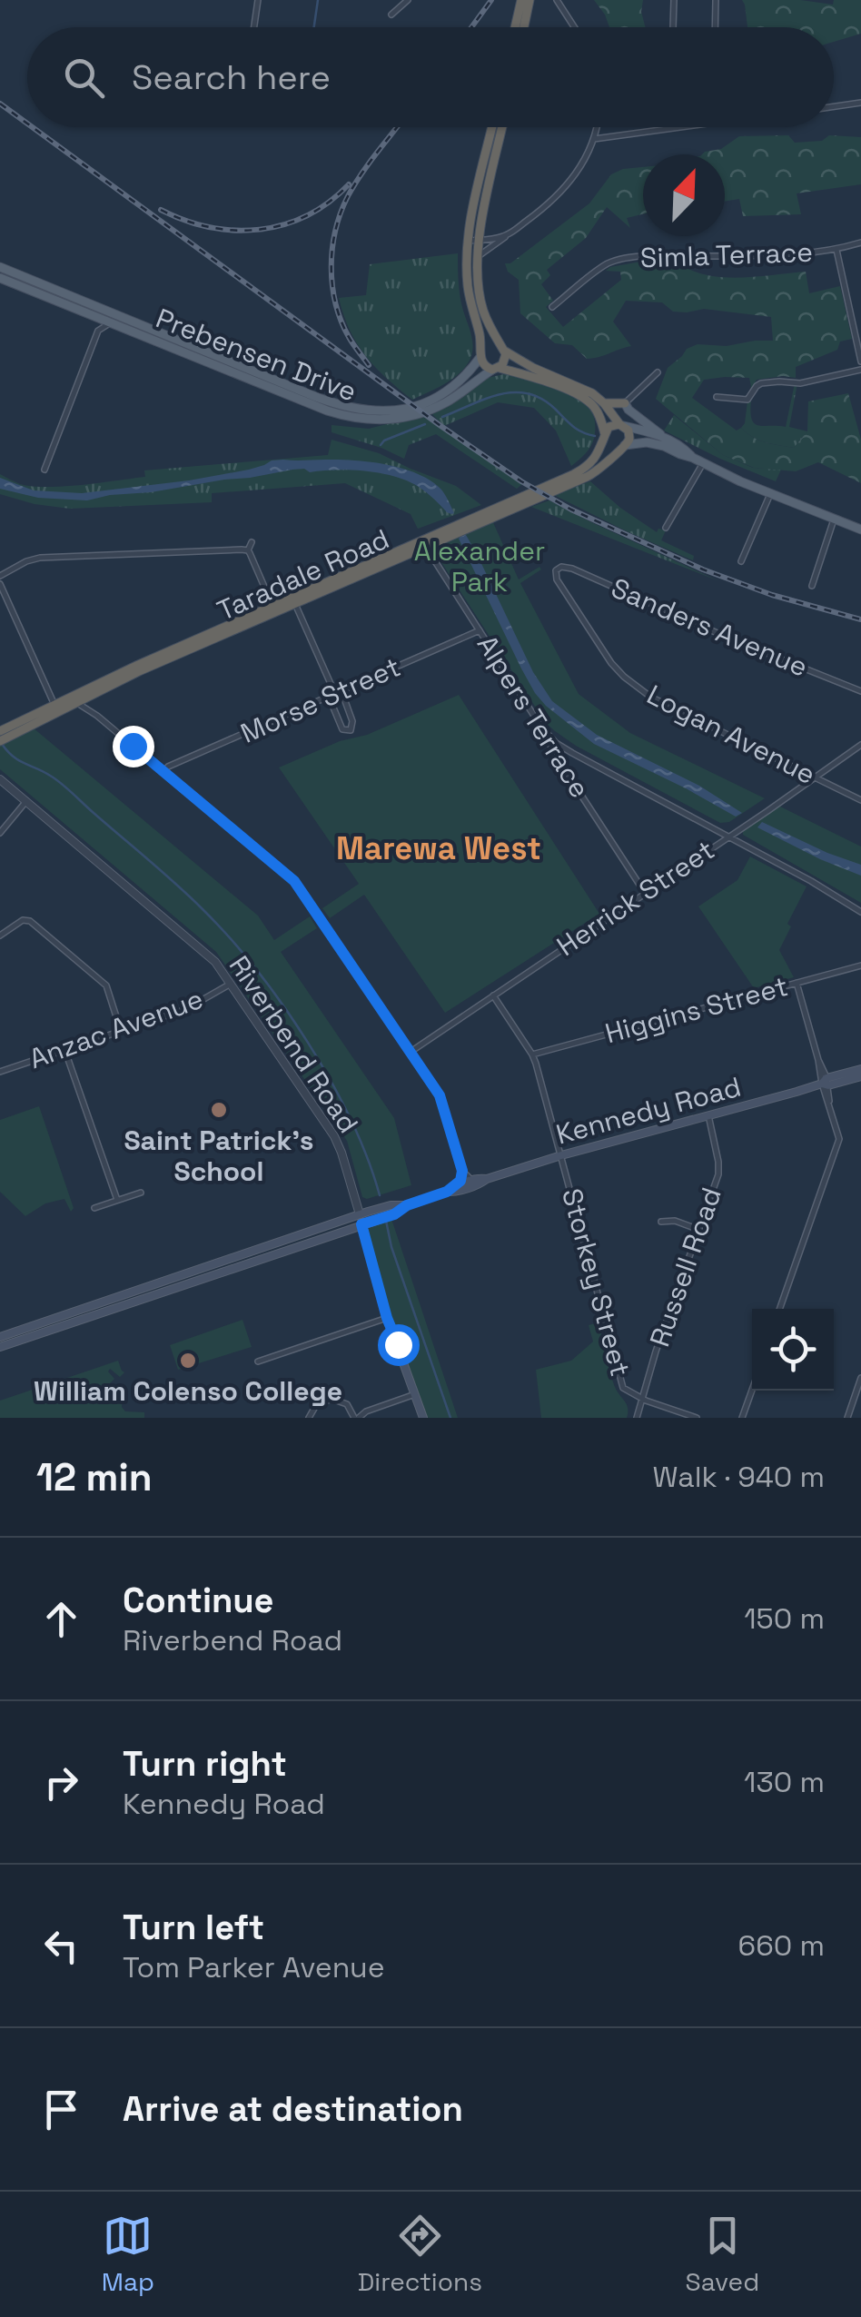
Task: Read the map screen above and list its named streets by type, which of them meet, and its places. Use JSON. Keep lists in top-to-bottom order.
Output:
{
  "streets": {
    "highway": ["Taradale Road"],
    "main road": ["Prebensen Drive", "Riverbend Road", "Kennedy Road"],
    "street": [
      "Simla Terrace",
      "Sanders Avenue",
      "Morse Street",
      "Alpers Terrace",
      "Logan Avenue",
      "Herrick Street",
      "Higgins Street",
      "Anzac Avenue",
      "Russell Road",
      "Storkey Street"
    ]
  },
  "crossings": [
    ["Taradale Road", "Alpers Terrace"],
    ["Sanders Avenue", "Logan Avenue"],
    ["Morse Street", "Alpers Terrace"],
    ["Alpers Terrace", "Herrick Street"],
    ["Logan Avenue", "Herrick Street"],
    ["Herrick Street", "Storkey Street"],
    ["Higgins Street", "Storkey Street"],
    ["Anzac Avenue", "Riverbend Road"],
    ["Riverbend Road", "Kennedy Road"],
    ["Kennedy Road", "Russell Road"],
    ["Kennedy Road", "Storkey Street"],
    ["Russell Road", "Storkey Street"]
  ],
  "districts": ["Marewa West"],
  "parks": ["Alexander Park"],
  "places": ["Saint Patrick's School", "William Colenso College"],
  "north": "top right",
  "page": {
    "search": "Search here",
    "heading": ["12 min", "Walk · 940 m"],
    "list": [
      ["Continue", "Riverbend Road", "150 m"],
      ["Turn right", "Kennedy Road", "130 m"],
      ["Turn left", "Tom Parker Avenue", "660 m"],
      "Arrive at destination"
    ],
    "nav": ["Map", "Directions", "Saved"]
  }
}
